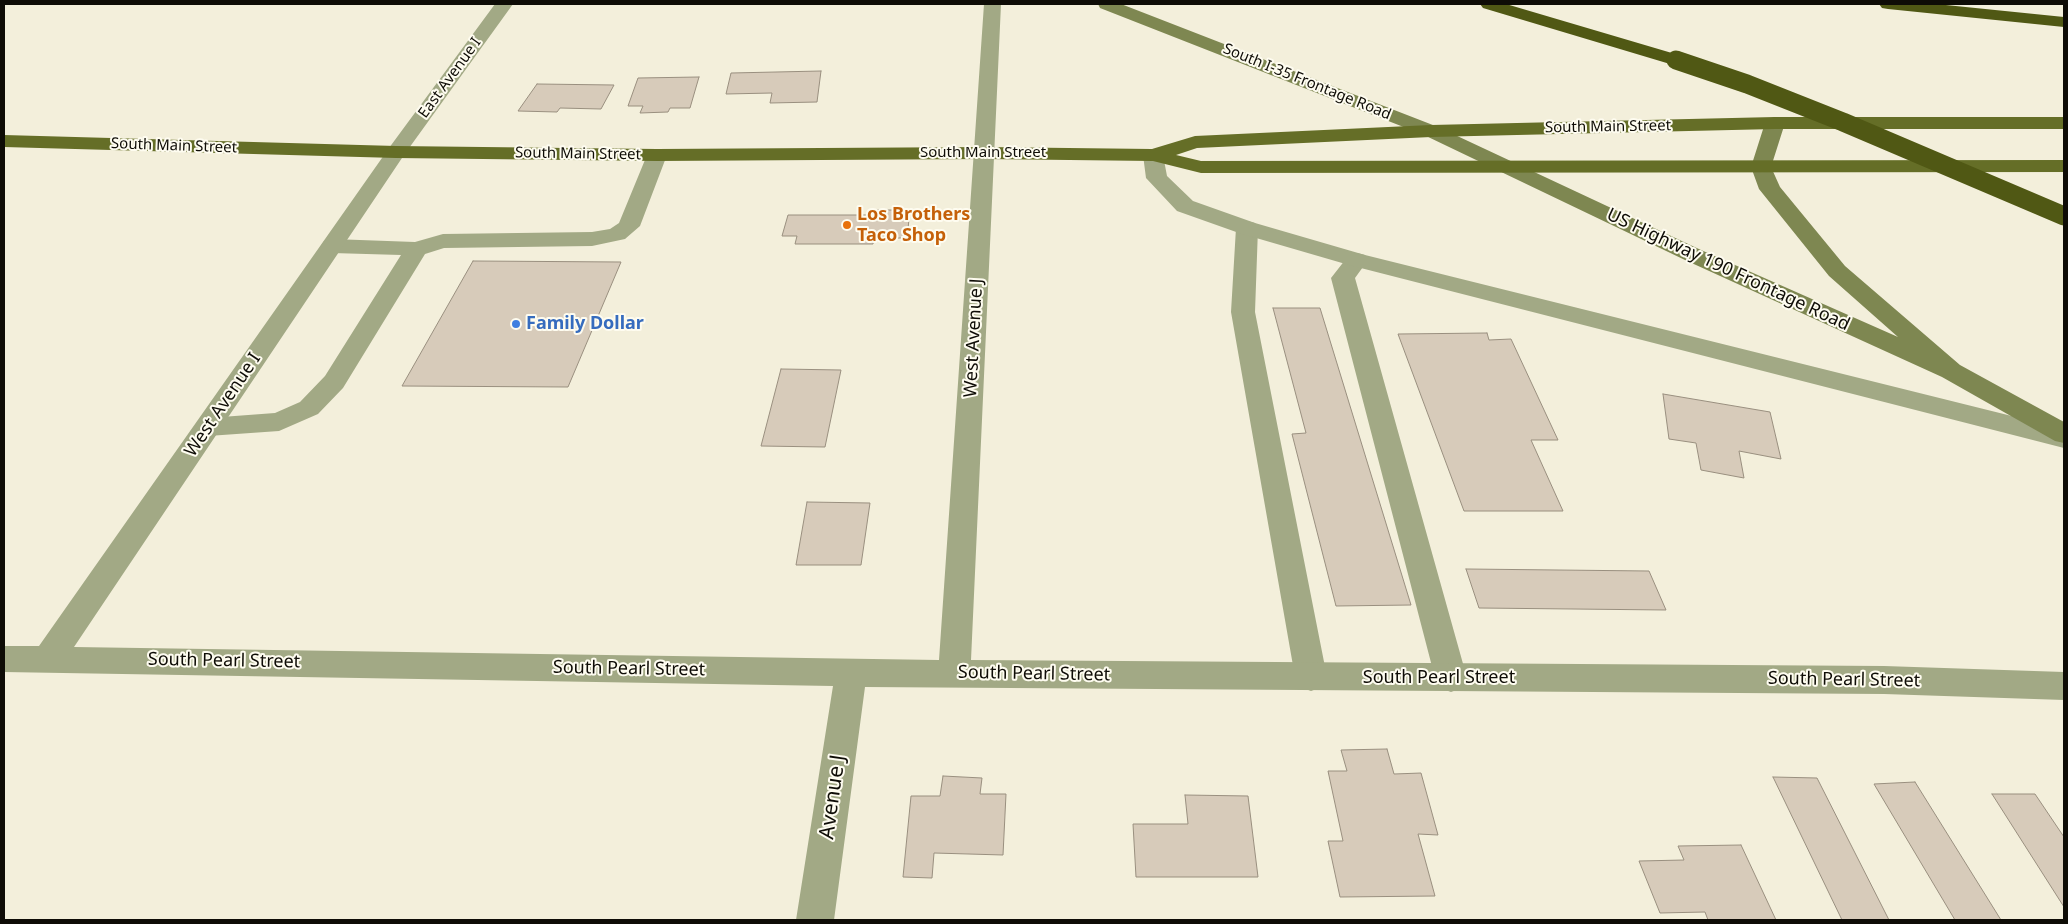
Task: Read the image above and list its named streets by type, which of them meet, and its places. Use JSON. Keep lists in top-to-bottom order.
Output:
{
  "streets": {
    "main road": ["South I-35 Frontage Road", "South Main Street", "US Highway 190 Frontage Road"],
    "street": [
      "East Avenue I",
      "West Avenue J",
      "West Avenue I",
      "South Pearl Street",
      "Avenue J"
    ]
  },
  "crossings": [
    ["East Avenue I", "South Main Street"],
    ["East Avenue I", "West Avenue I"],
    ["South I-35 Frontage Road", "South Main Street"],
    ["South I-35 Frontage Road", "US Highway 190 Frontage Road"],
    ["South Main Street", "US Highway 190 Frontage Road"],
    ["South Main Street", "West Avenue J"],
    ["South Main Street", "West Avenue I"],
    ["West Avenue J", "South Pearl Street"],
    ["West Avenue I", "South Pearl Street"],
    ["South Pearl Street", "Avenue J"]
  ],
  "places": ["Los Brothers Taco Shop", "Family Dollar"]
}
